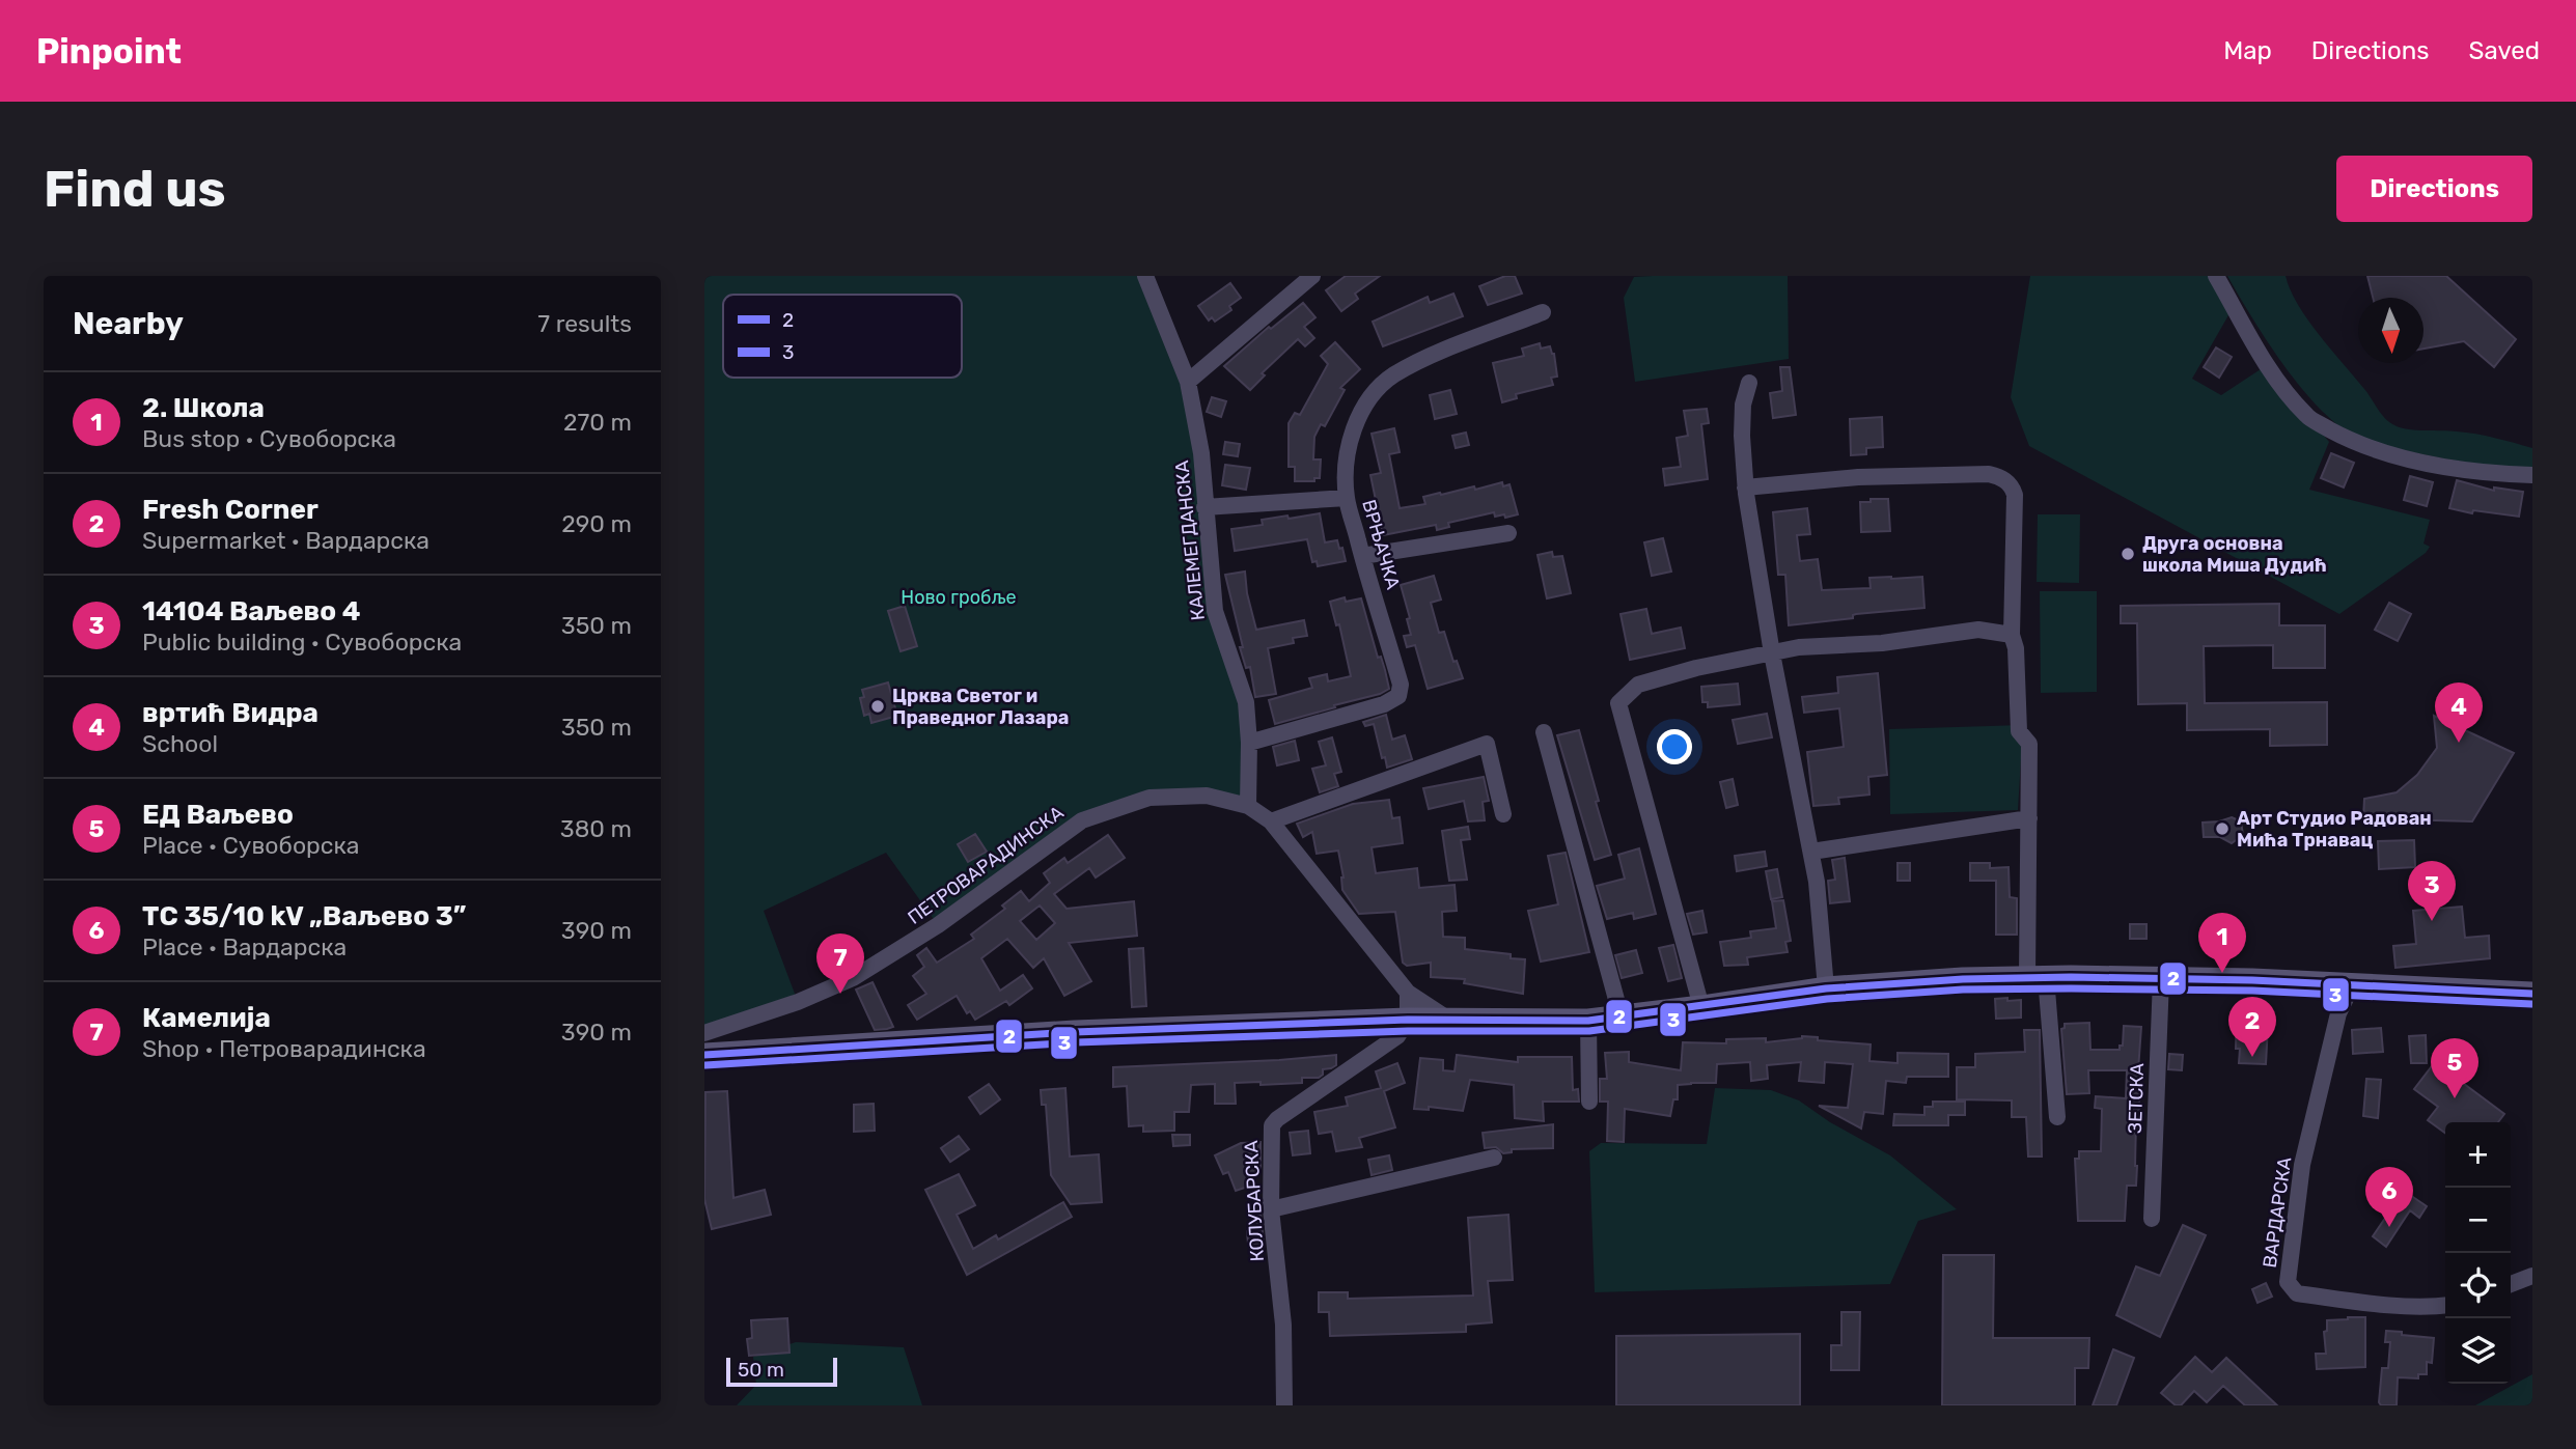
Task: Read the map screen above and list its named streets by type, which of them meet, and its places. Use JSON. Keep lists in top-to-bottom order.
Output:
{
  "streets": {
    "street": [
      "КАЛЕМЕГДАНСКА",
      "ВРЊАЧКА",
      "ПЕТРОВАРАДИНСКА",
      "ЗЕТСКА",
      "КОЛУБАРСКА",
      "ВАРДАРСКА"
    ]
  },
  "crossings": [
    ["КАЛЕМЕГДАНСКА", "ВРЊАЧКА"],
    ["КАЛЕМЕГДАНСКА", "ПЕТРОВАРАДИНСКА"]
  ],
  "parks": ["Ново гробље"],
  "places": ["Друга основна школа Миша Дудић", "Црква Светог и Праведног Лазара", "Арт Студио Радован Мића Трнавац"],
  "lines": ["transit line 2", "transit line 3"],
  "legend": ["2", "3"],
  "scale_bar": "50 m",
  "north": "bottom",
  "page": {
    "header": "Pinpoint",
    "nav": ["Map", "Directions", "Saved"],
    "buttons": "Directions",
    "title": "Find us",
    "heading": ["Nearby", "7 results"],
    "list": [
      {
        "mark": "1",
        "name": "2. Школа",
        "note": "Bus stop · Сувоборска",
        "value": "270 m"
      },
      {
        "mark": "2",
        "name": "Fresh Corner",
        "note": "Supermarket · Вардарска",
        "value": "290 m"
      },
      {
        "mark": "3",
        "name": "14104 Ваљево 4",
        "note": "Public building · Сувоборска",
        "value": "350 m"
      },
      {
        "mark": "4",
        "name": "вртић Видра",
        "note": "School",
        "value": "350 m"
      },
      {
        "mark": "5",
        "name": "ЕД Ваљево",
        "note": "Place · Сувоборска",
        "value": "380 m"
      },
      {
        "mark": "6",
        "name": "ТС 35/10 kV „Ваљево 3”",
        "note": "Place · Вардарска",
        "value": "390 m"
      },
      {
        "mark": "7",
        "name": "Камелија",
        "note": "Shop · Петроварадинска",
        "value": "390 m"
      }
    ],
    "pins": [
      "4",
      "3",
      "1",
      "7",
      "2",
      "5",
      "6"
    ],
    "map_buttons": ["+", "−"],
    "scale": "50 m"
  }
}
